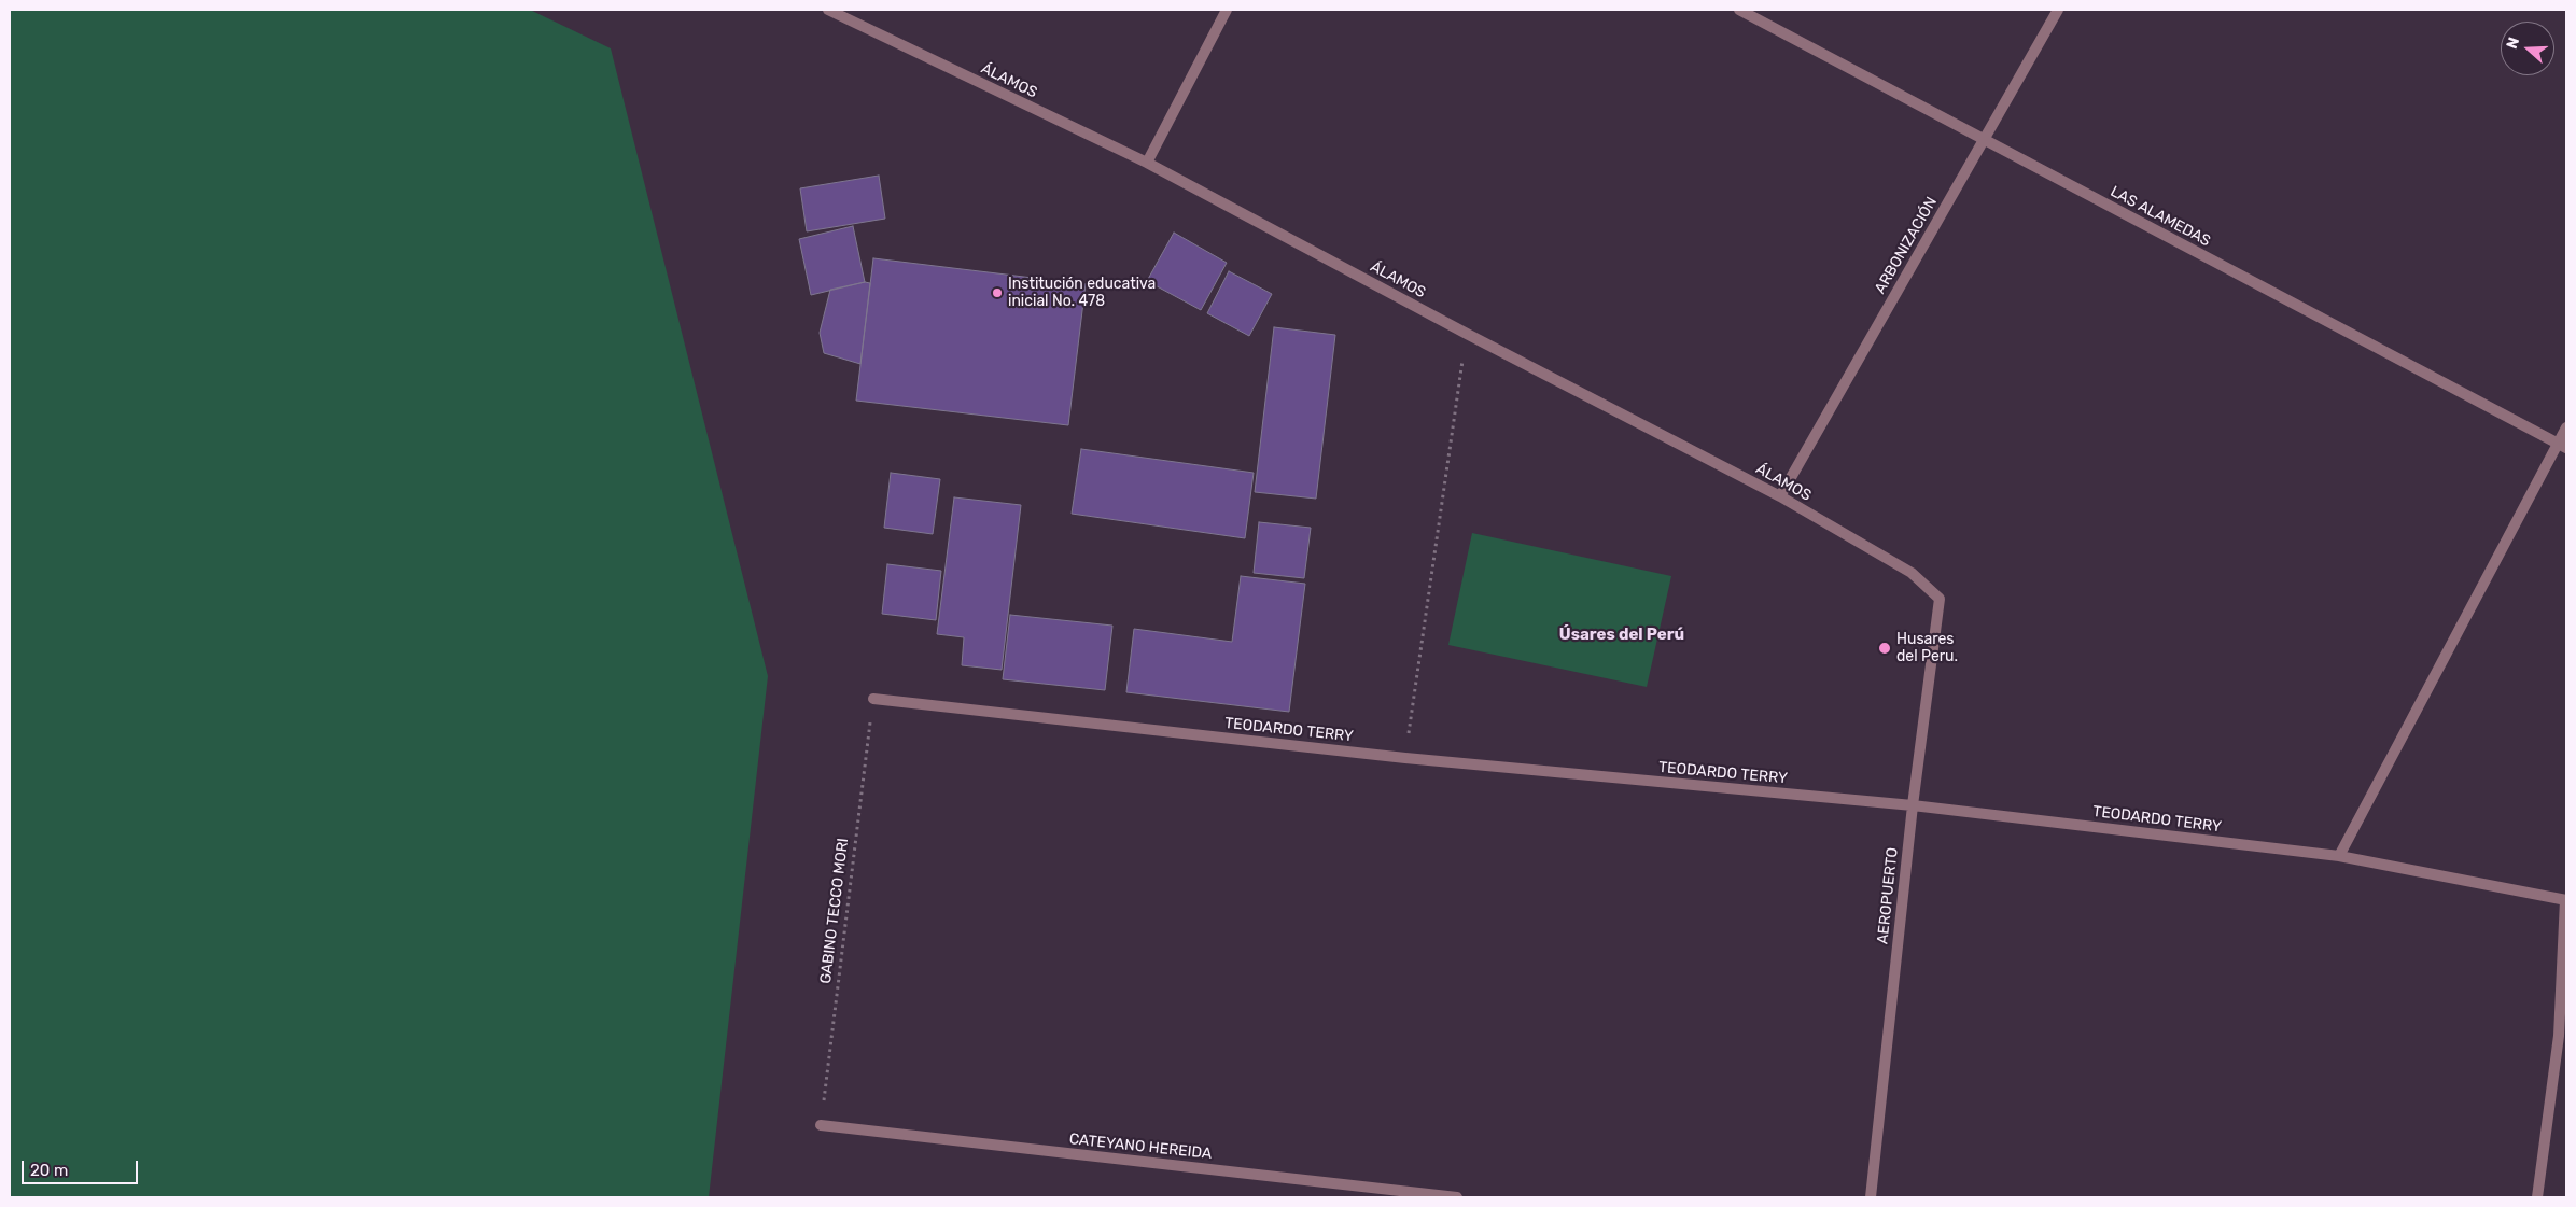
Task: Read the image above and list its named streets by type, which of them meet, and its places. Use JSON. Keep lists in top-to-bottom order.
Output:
{
  "streets": {
    "street": [
      "ÁLAMOS",
      "LAS ALAMEDAS",
      "ARBONIZACIÓN",
      "TEODARDO TERRY",
      "AEROPUERTO",
      "CATEYANO HEREIDA"
    ],
    "path": ["GABINO TECCO MORI"]
  },
  "crossings": [
    ["ÁLAMOS", "ARBONIZACIÓN"],
    ["ÁLAMOS", "AEROPUERTO"],
    ["LAS ALAMEDAS", "ARBONIZACIÓN"],
    ["TEODARDO TERRY", "AEROPUERTO"],
    ["TEODARDO TERRY", "GABINO TECCO MORI"],
    ["GABINO TECCO MORI", "CATEYANO HEREIDA"]
  ],
  "districts": ["Úsares del Perú"],
  "places": ["Institución educativa inicial No. 478", "Husares del Peru."],
  "scale_bar": "20 m",
  "north": "left"
}
